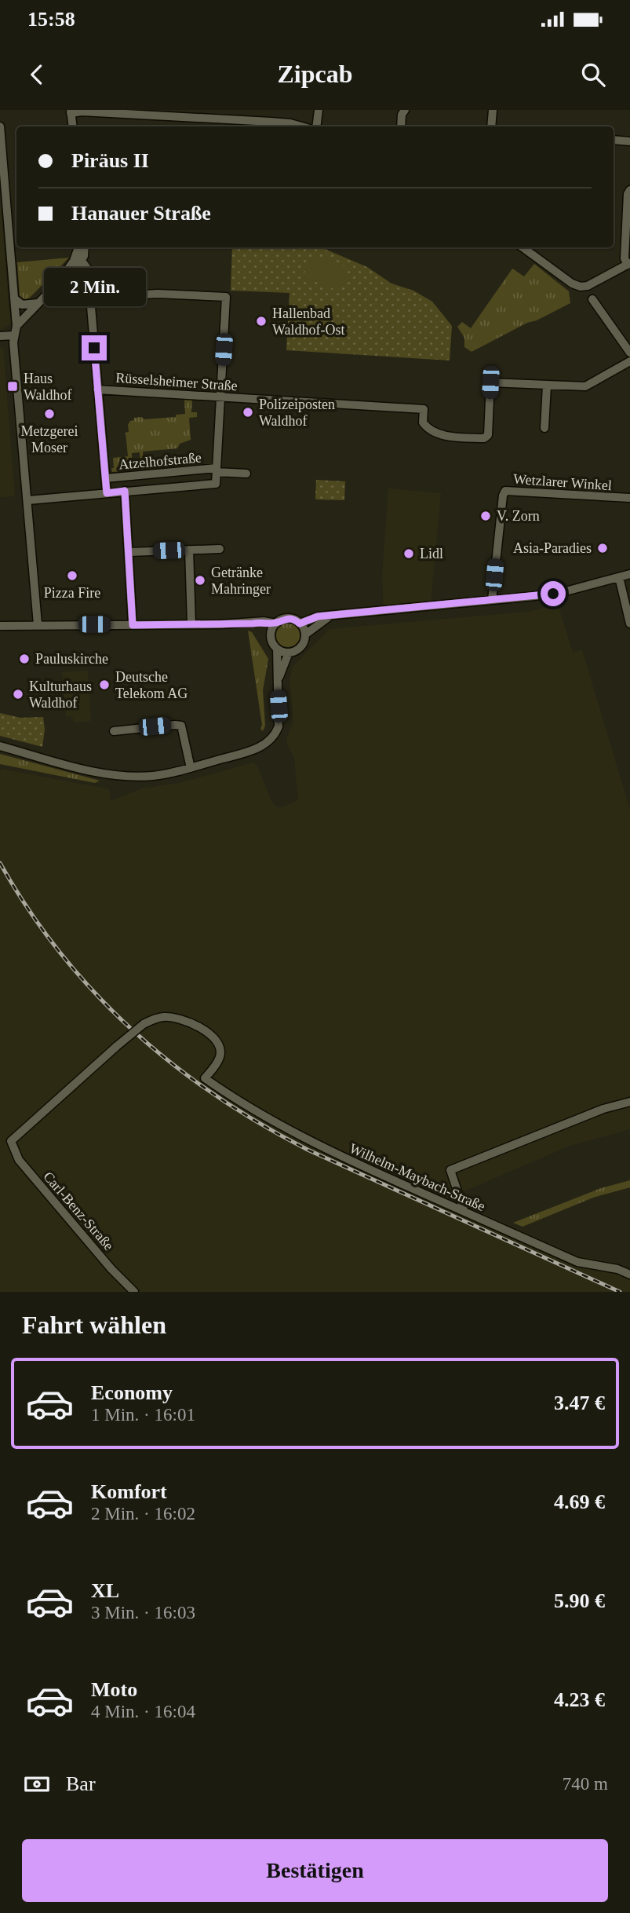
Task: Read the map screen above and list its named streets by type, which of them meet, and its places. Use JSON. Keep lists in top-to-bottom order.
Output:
{
  "streets": {
    "street": [
      "Rüsselsheimer Straße",
      "Atzelhofstraße",
      "Wetzlarer Winkel",
      "Wilhelm-Maybach-Straße",
      "Carl-Benz-Straße"
    ]
  },
  "crossings": [
    ["Wilhelm-Maybach-Straße", "Carl-Benz-Straße"]
  ],
  "places": {
    "other": [
      "Hallenbad Waldhof-Ost",
      "Polizeiposten Waldhof",
      "Metzgerei Moser",
      "V. Zorn",
      "Asia-Paradies",
      "Lidl",
      "Pizza Fire",
      "Getränke Mahringer",
      "Pauluskirche",
      "Deutsche Telekom AG",
      "Kulturhaus Waldhof"
    ],
    "transit": ["Haus Waldhof"]
  },
  "page": {
    "status": "15:58",
    "header": "Zipcab",
    "banner": ["Piräus II", "Hanauer Straße"],
    "bubble": "2 Min.",
    "heading": "Fahrt wählen",
    "list": [
      {
        "name": "Economy",
        "note": "1 Min. · 16:01",
        "value": "3.47 €"
      },
      {
        "name": "Komfort",
        "note": "2 Min. · 16:02",
        "value": "4.69 €"
      },
      {
        "name": "XL",
        "note": "3 Min. · 16:03",
        "value": "5.90 €"
      },
      {
        "name": "Moto",
        "note": "4 Min. · 16:04",
        "value": "4.23 €"
      }
    ],
    "pay": ["Bar", "740 m"],
    "buttons": "Bestätigen"
  }
}
